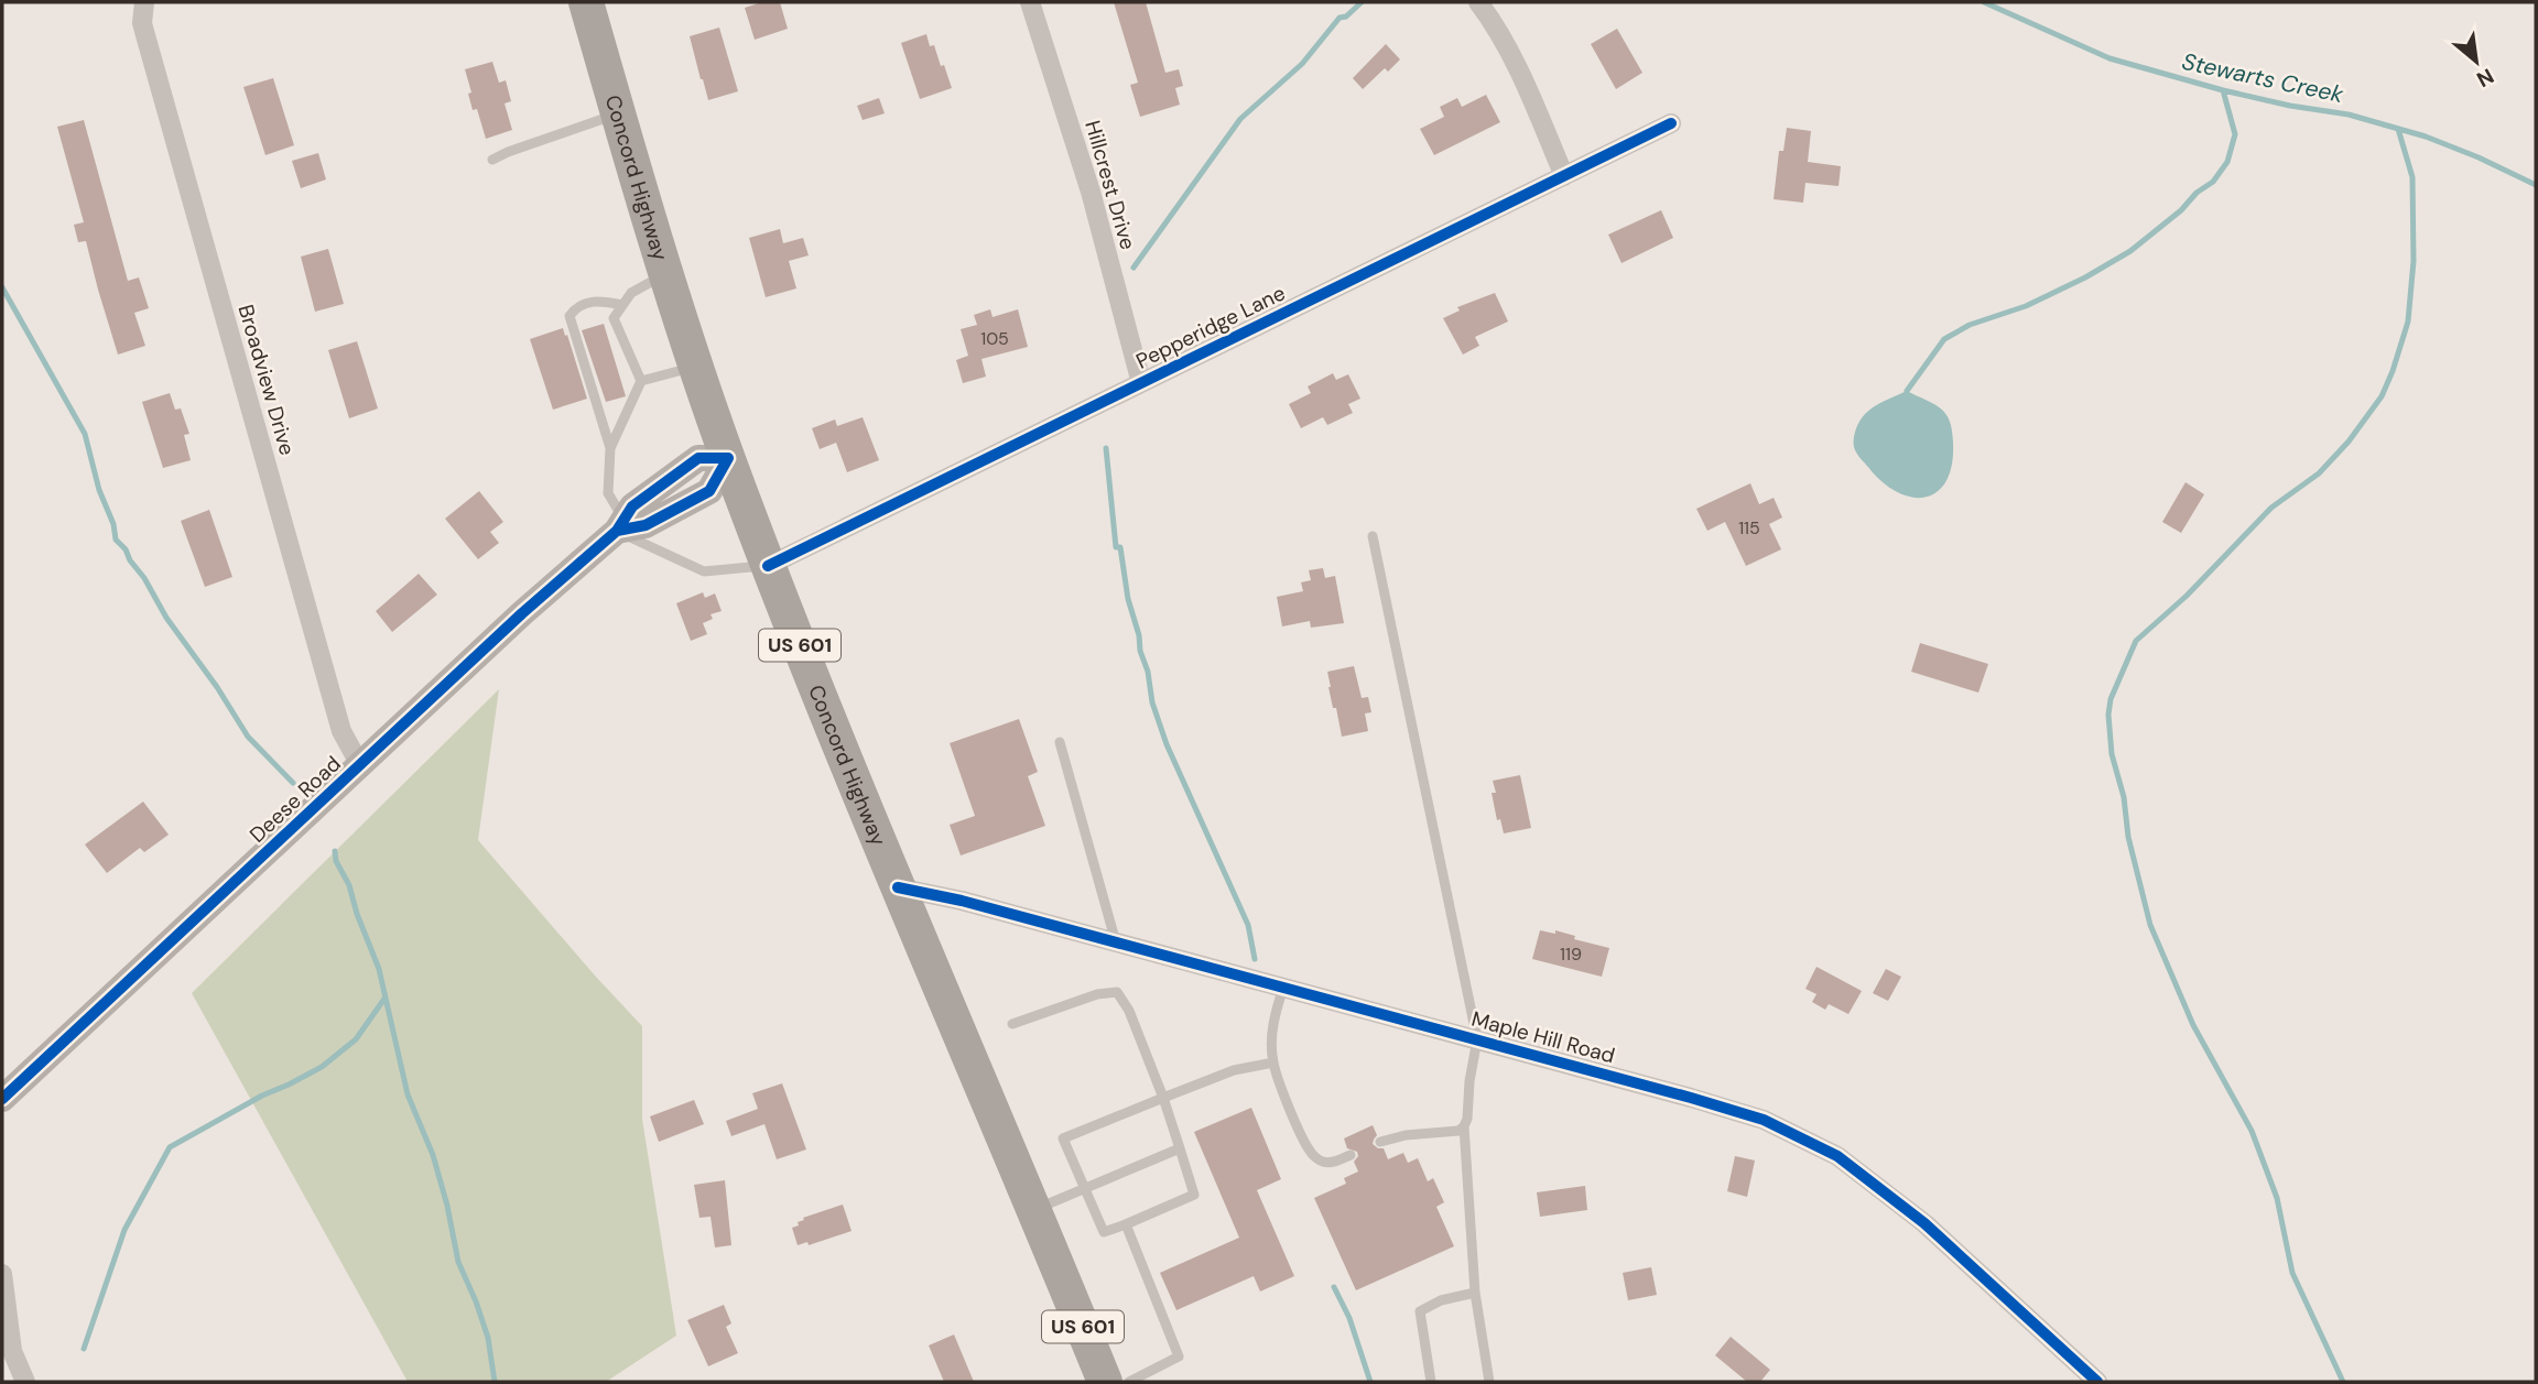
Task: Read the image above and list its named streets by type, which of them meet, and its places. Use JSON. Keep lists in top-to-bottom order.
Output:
{
  "streets": {
    "highway": ["Concord Highway", "US 601"],
    "street": [
      "Hillcrest Drive",
      "Pepperidge Lane",
      "Broadview Drive",
      "Deese Road",
      "Maple Hill Road"
    ]
  },
  "crossings": [
    ["Concord Highway", "Pepperidge Lane"],
    ["Concord Highway", "Deese Road"],
    ["Concord Highway", "Maple Hill Road"],
    ["Hillcrest Drive", "Pepperidge Lane"],
    ["Broadview Drive", "Deese Road"]
  ],
  "water": ["Stewarts Creek"],
  "house_numbers": ["105", "115", "119"],
  "north": "bottom right"
}
